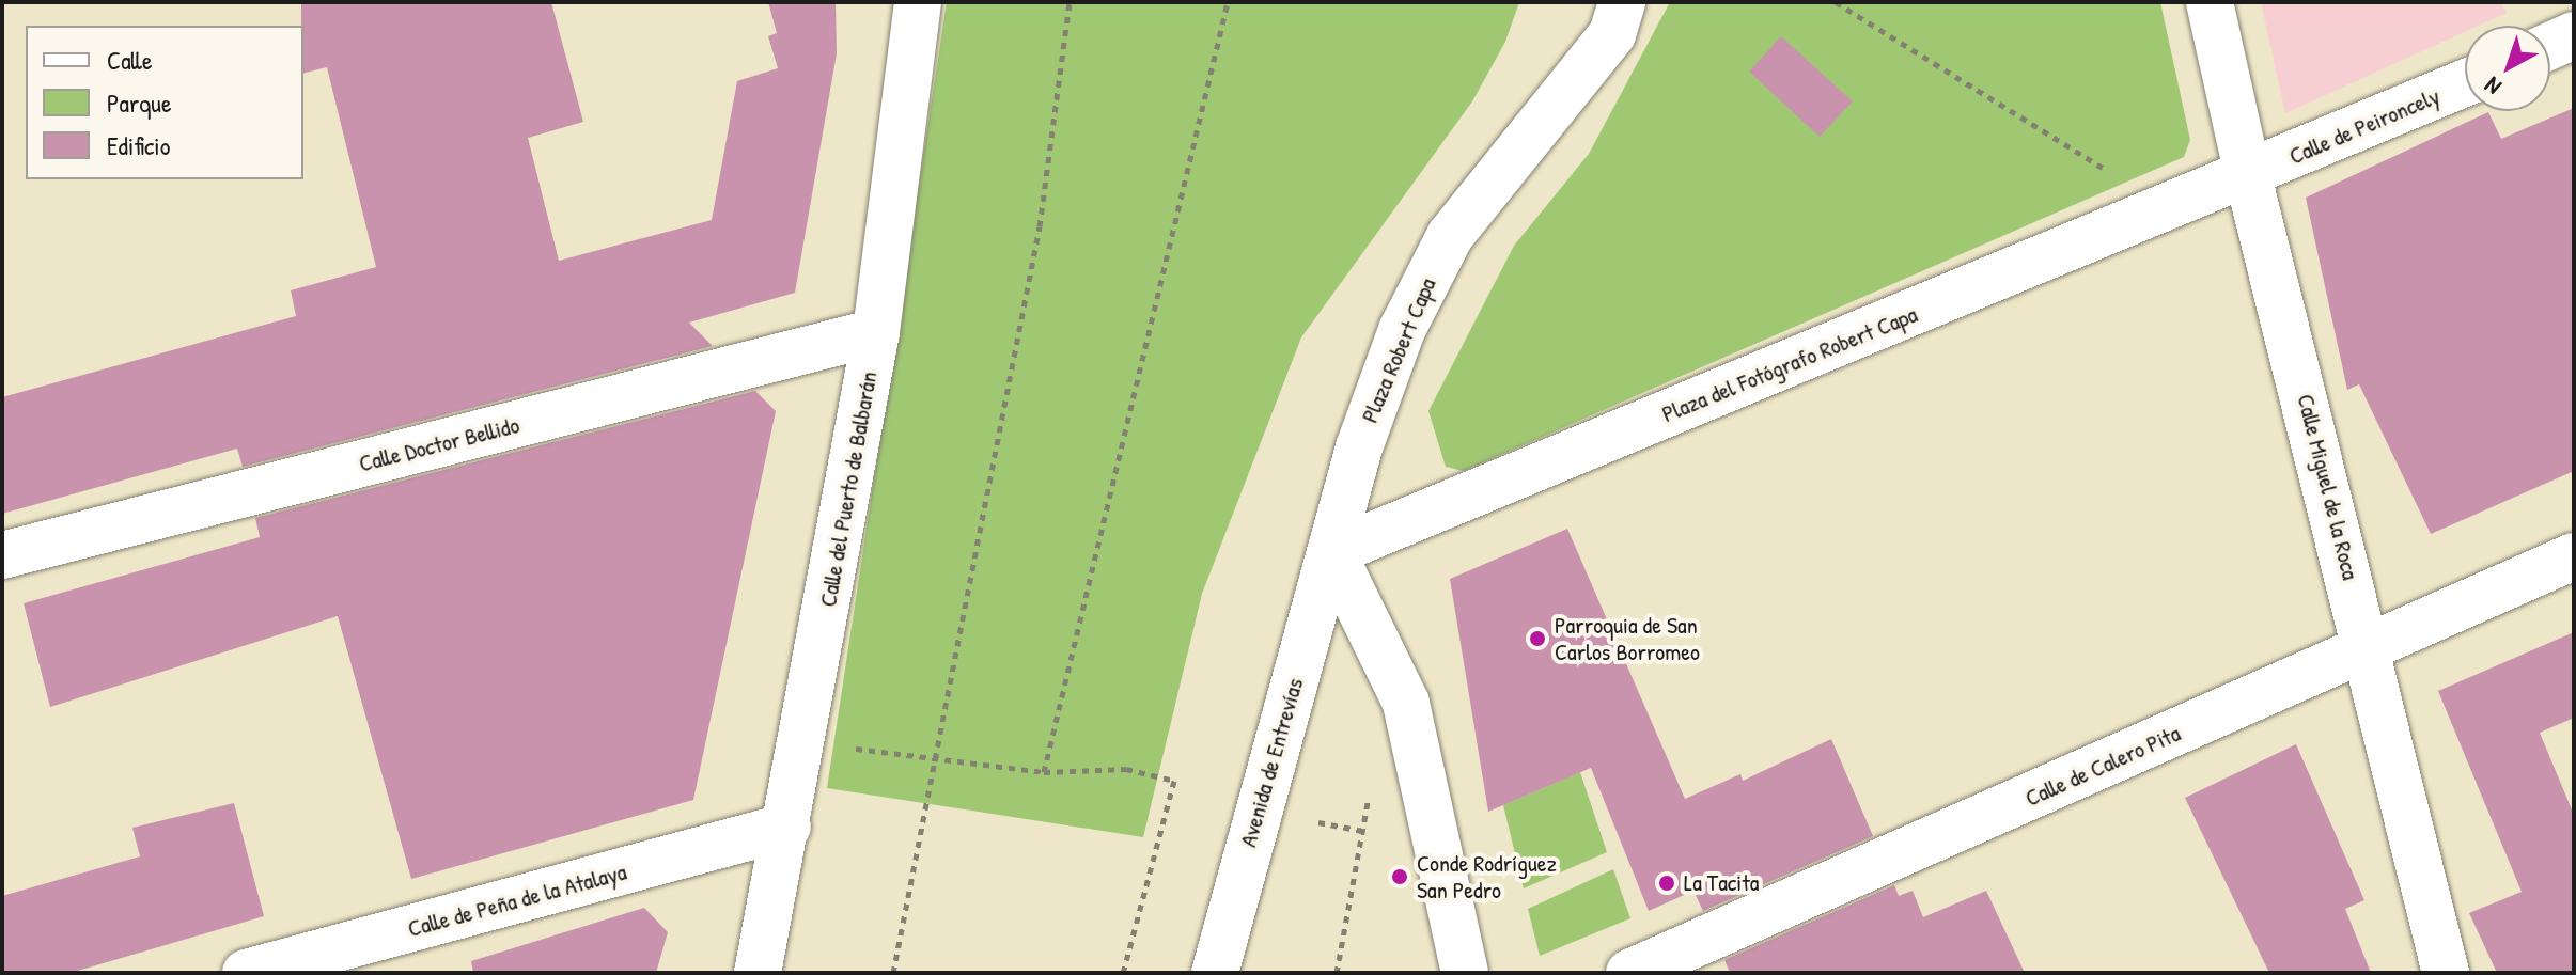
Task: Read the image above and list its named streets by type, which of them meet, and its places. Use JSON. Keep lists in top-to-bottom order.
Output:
{
  "streets": {
    "street": [
      "Calle de Peironcely",
      "Plaza Robert Capa",
      "Plaza del Fotógrafo Robert Capa",
      "Calle Doctor Bellido",
      "Calle Miguel de la Roca",
      "Calle del Puerto de Balbarán",
      "Avenida de Entrevías",
      "Calle de Calero Pita",
      "Calle de Peña de la Atalaya"
    ]
  },
  "crossings": [
    ["Calle de Peironcely", "Plaza del Fotógrafo Robert Capa"],
    ["Calle de Peironcely", "Calle Miguel de la Roca"],
    ["Plaza Robert Capa", "Plaza del Fotógrafo Robert Capa"],
    ["Plaza Robert Capa", "Avenida de Entrevías"],
    ["Plaza del Fotógrafo Robert Capa", "Calle Miguel de la Roca"],
    ["Plaza del Fotógrafo Robert Capa", "Avenida de Entrevías"],
    ["Calle Doctor Bellido", "Calle del Puerto de Balbarán"],
    ["Calle Miguel de la Roca", "Calle de Calero Pita"],
    ["Calle del Puerto de Balbarán", "Calle de Peña de la Atalaya"]
  ],
  "places": ["Parroquia de San Carlos Borromeo", "Conde Rodríguez San Pedro", "La Tacita"],
  "legend": ["Calle", "Parque", "Edificio"],
  "north": "bottom left"
}
